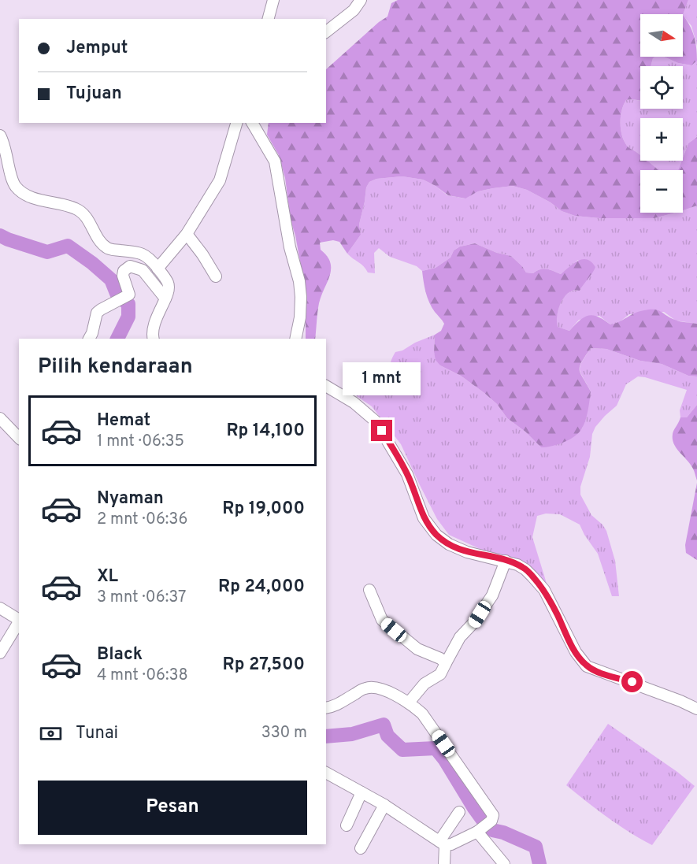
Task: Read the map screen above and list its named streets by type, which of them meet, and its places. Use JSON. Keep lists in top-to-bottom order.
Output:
{
  "north": "right",
  "page": {
    "map_buttons": ["+", "−"],
    "banner": ["Jemput", "Tujuan"],
    "heading": "Pilih kendaraan",
    "bubble": "1 mnt",
    "list": [
      {
        "name": "Hemat",
        "note": "1 mnt · 06:35",
        "value": "Rp 14,100"
      },
      {
        "name": "Nyaman",
        "note": "2 mnt · 06:36",
        "value": "Rp 19,000"
      },
      {
        "name": "XL",
        "note": "3 mnt · 06:37",
        "value": "Rp 24,000"
      },
      {
        "name": "Black",
        "note": "4 mnt · 06:38",
        "value": "Rp 27,500"
      }
    ],
    "pay": ["Tunai", "330 m"],
    "buttons": "Pesan"
  }
}
